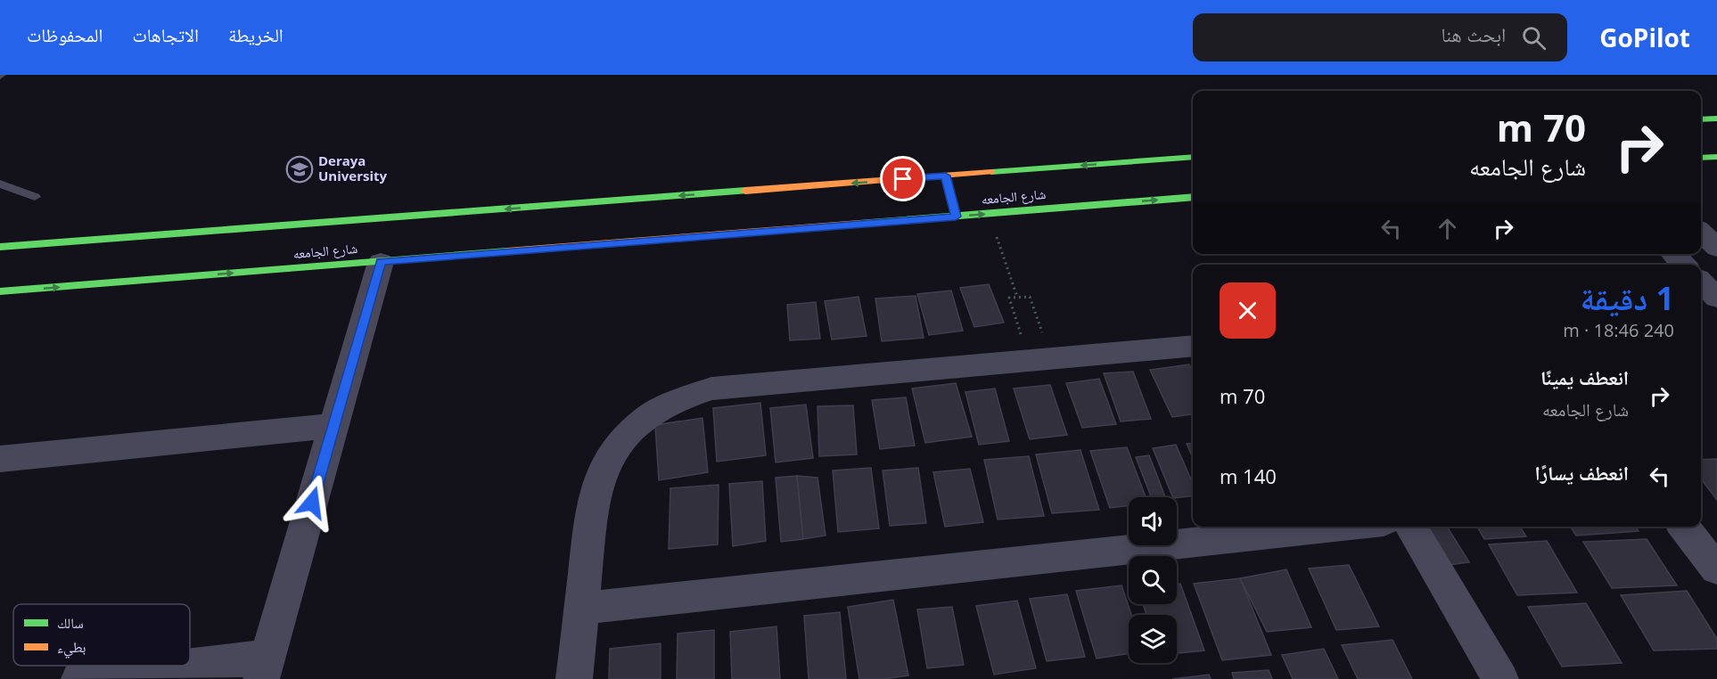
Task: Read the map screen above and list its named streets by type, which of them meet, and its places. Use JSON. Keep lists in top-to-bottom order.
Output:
{
  "streets": {
    "street": ["شارع الجامعه"]
  },
  "places": {
    "school or university": ["Deraya University"]
  },
  "legend": ["سالك", "بطيء"],
  "page": {
    "header": "GoPilot",
    "search": "ابحث هنا",
    "nav": ["الخريطة", "الاتجاهات", "المحفوظات"],
    "turn": ["70 m", "شارع الجامعه"],
    "heading": ["1 دقيقة", "240 m · 18:46"],
    "list": [
      {
        "name": "انعطف يمينًا",
        "note": "شارع الجامعه",
        "value": "70 m"
      },
      {
        "name": "انعطف يسارًا",
        "value": "140 m"
      }
    ]
  }
}
